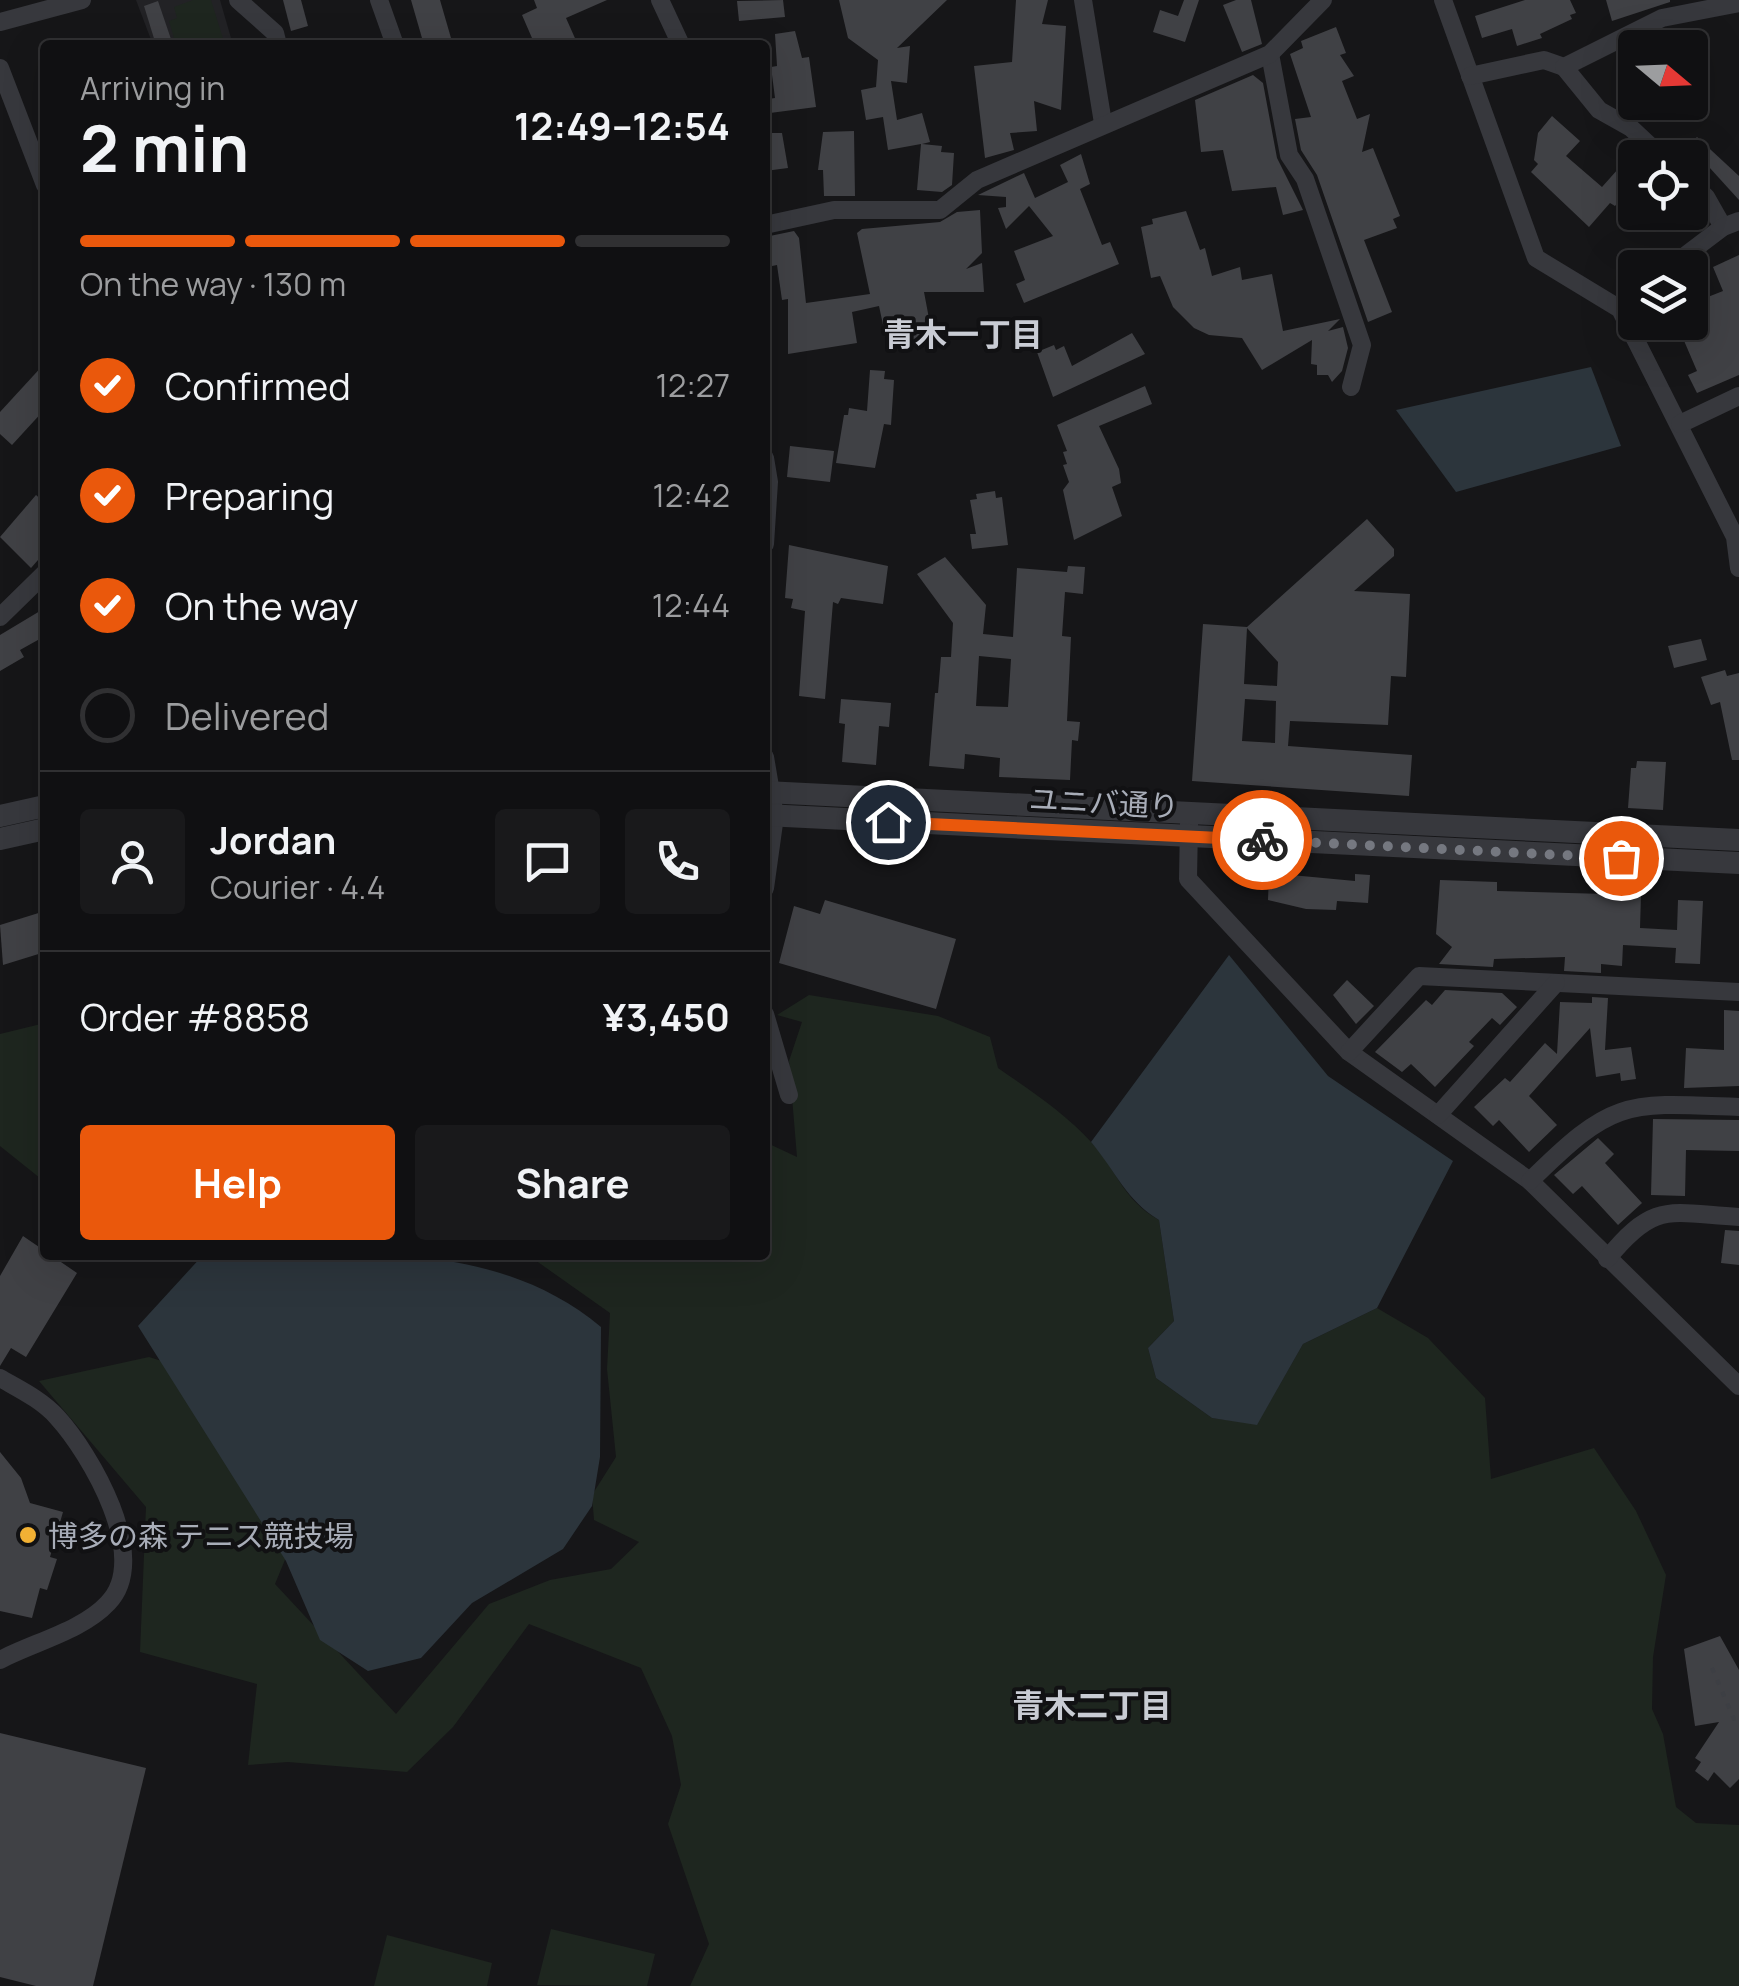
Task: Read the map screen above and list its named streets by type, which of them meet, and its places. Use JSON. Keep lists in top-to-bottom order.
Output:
{
  "streets": {
    "street": ["ユニバ通り"]
  },
  "districts": ["青木一丁目", "青木二丁目"],
  "places": ["博多の森 テニス競技場"],
  "north": "right",
  "page": {
    "heading": ["2 min", "Arriving in", "12:49–12:54"],
    "panel": [
      "Jordan",
      "Courier · 4.4",
      "Order #8858",
      "¥3,450"
    ],
    "bar": "On the way · 130 m",
    "list": [
      ["Confirmed", "12:27"],
      ["Preparing", "12:42"],
      ["On the way", "12:44"],
      "Delivered"
    ],
    "buttons": ["Help", "Share"]
  }
}
